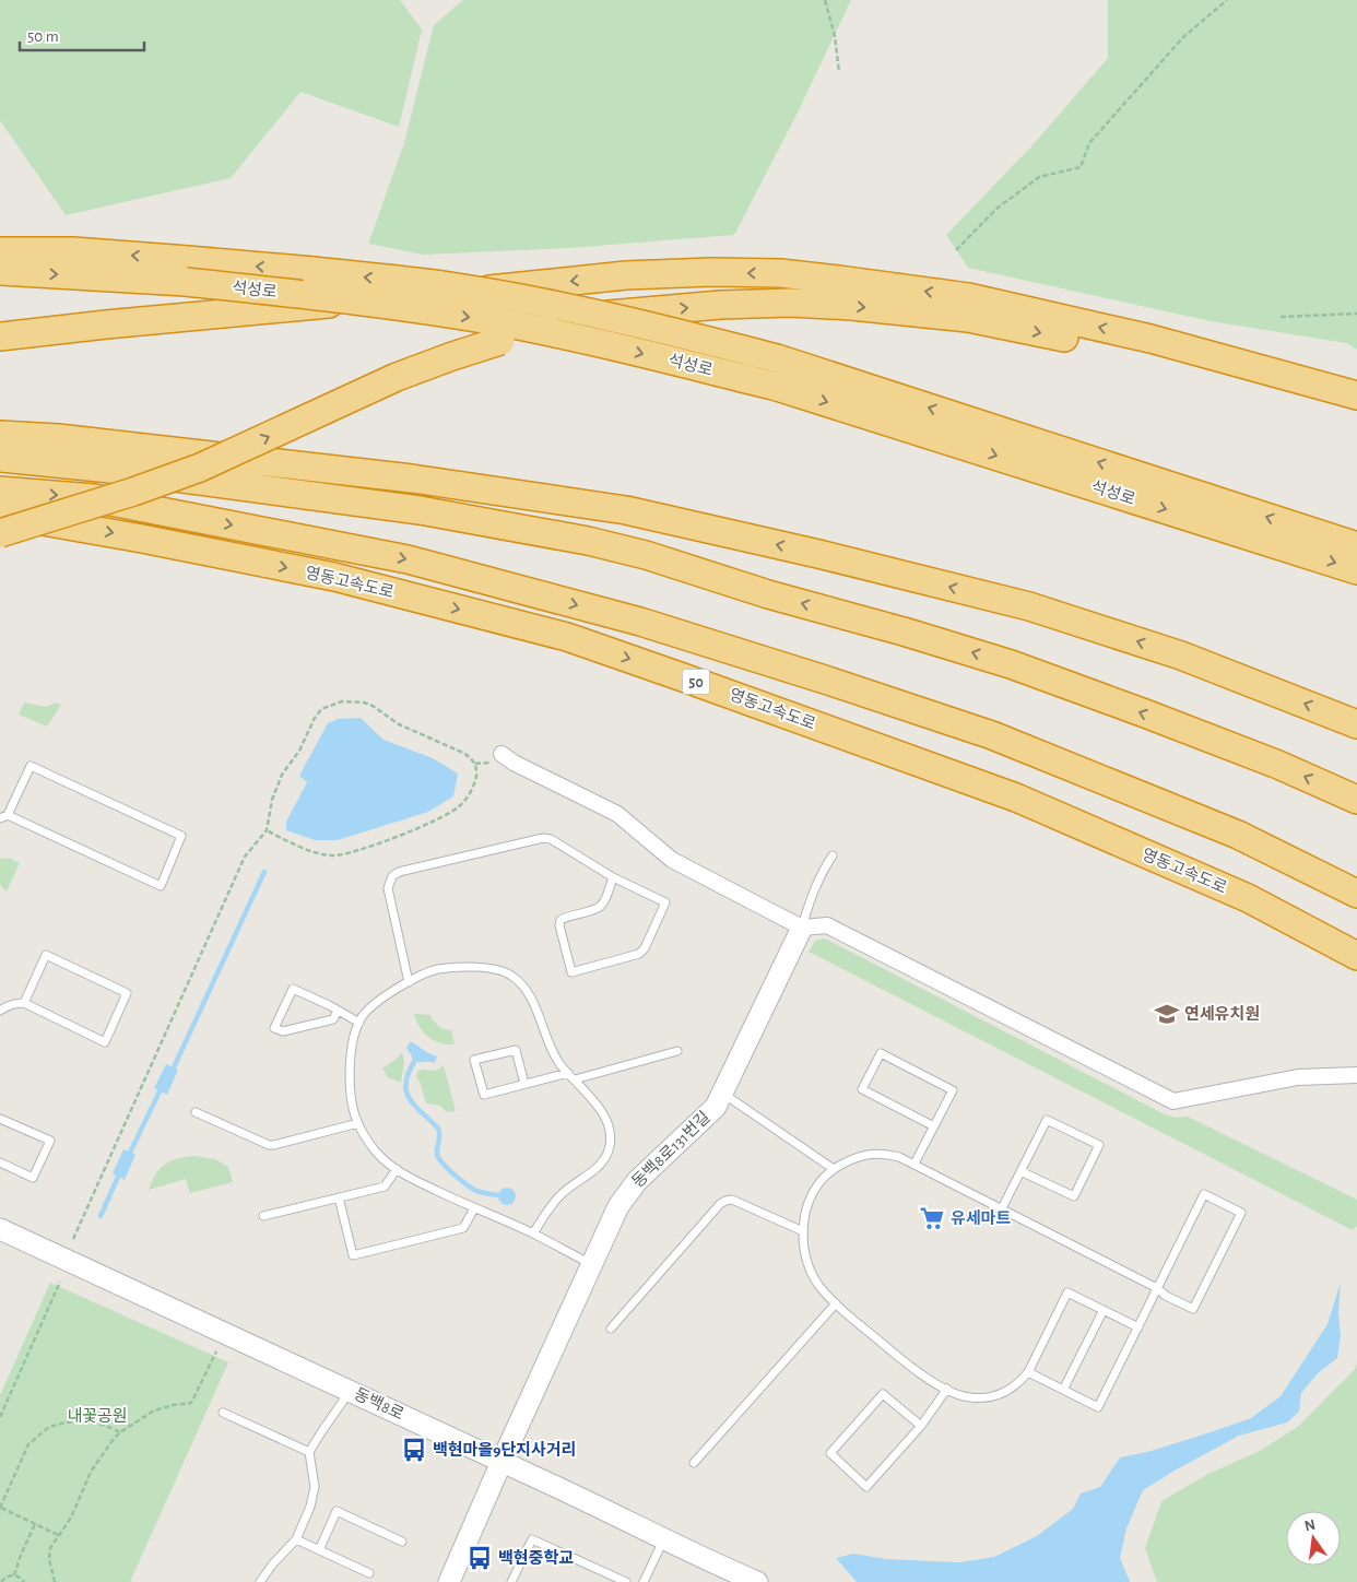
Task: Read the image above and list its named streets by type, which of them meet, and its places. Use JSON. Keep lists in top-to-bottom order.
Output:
{
  "streets": {
    "highway": ["석성로", "영동고속도로", "50"],
    "street": ["동백8로131번길", "동백8로"]
  },
  "crossings": [
    ["동백8로131번길", "동백8로"]
  ],
  "parks": ["내꽃공원"],
  "places": {
    "school or university": ["연세유치원"],
    "supermarket": ["유세마트"],
    "bus stop": ["백현마을9단지사거리", "백현중학교"]
  },
  "scale_bar": "50 m",
  "north": "top"
}
